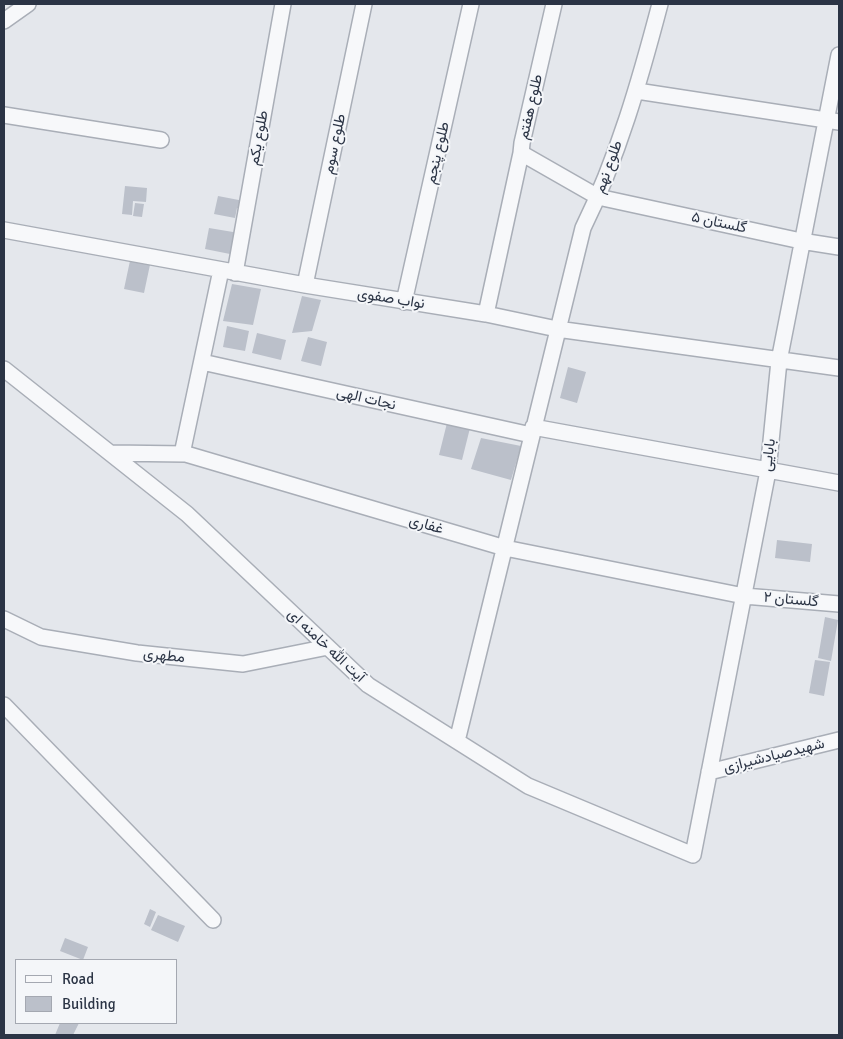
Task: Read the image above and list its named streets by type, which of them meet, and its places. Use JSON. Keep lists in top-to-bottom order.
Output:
{
  "streets": {
    "street": [
      "طلوع هفتم",
      "طلوع یکم",
      "طلوع سوم",
      "طلوع پنجم",
      "طلوع نهم",
      "گلستان ۵",
      "نواب صفوی",
      "نجات الهی",
      "بابایی",
      "غفاری",
      "گلستان ۲",
      "آیت الله خامنه ای",
      "مطهری",
      "شهیدصیادشیرازی"
    ]
  },
  "crossings": [
    ["طلوع هفتم", "طلوع نهم"],
    ["طلوع هفتم", "گلستان ۵"],
    ["طلوع یکم", "نواب صفوی"],
    ["طلوع یکم", "نجات الهی"],
    ["طلوع یکم", "غفاری"],
    ["طلوع سوم", "نواب صفوی"],
    ["طلوع پنجم", "نواب صفوی"],
    ["طلوع نهم", "گلستان ۵"],
    ["طلوع نهم", "نواب صفوی"],
    ["طلوع نهم", "نجات الهی"],
    ["طلوع نهم", "غفاری"],
    ["طلوع نهم", "آیت الله خامنه ای"],
    ["گلستان ۵", "بابایی"],
    ["نواب صفوی", "بابایی"],
    ["نجات الهی", "بابایی"],
    ["بابایی", "غفاری"],
    ["بابایی", "گلستان ۲"],
    ["بابایی", "آیت الله خامنه ای"],
    ["بابایی", "شهیدصیادشیرازی"],
    ["غفاری", "گلستان ۲"],
    ["غفاری", "آیت الله خامنه ای"],
    ["آیت الله خامنه ای", "مطهری"]
  ],
  "legend": ["Road", "Building"]
}
